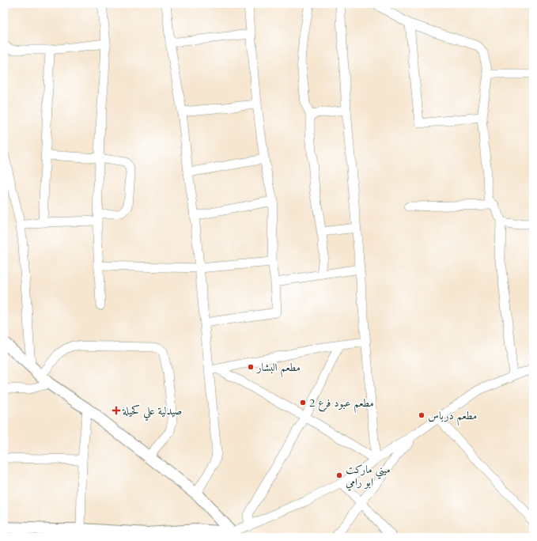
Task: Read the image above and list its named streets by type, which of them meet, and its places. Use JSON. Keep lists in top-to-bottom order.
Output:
{
  "places": {
    "other": [
      "مطعم البشار",
      "مطعم عبود فرع 2",
      "مطعم درباس",
      "ميني ماركت ابو رامي"
    ],
    "health": ["صيدلية علي كحيلة"]
  }
}
